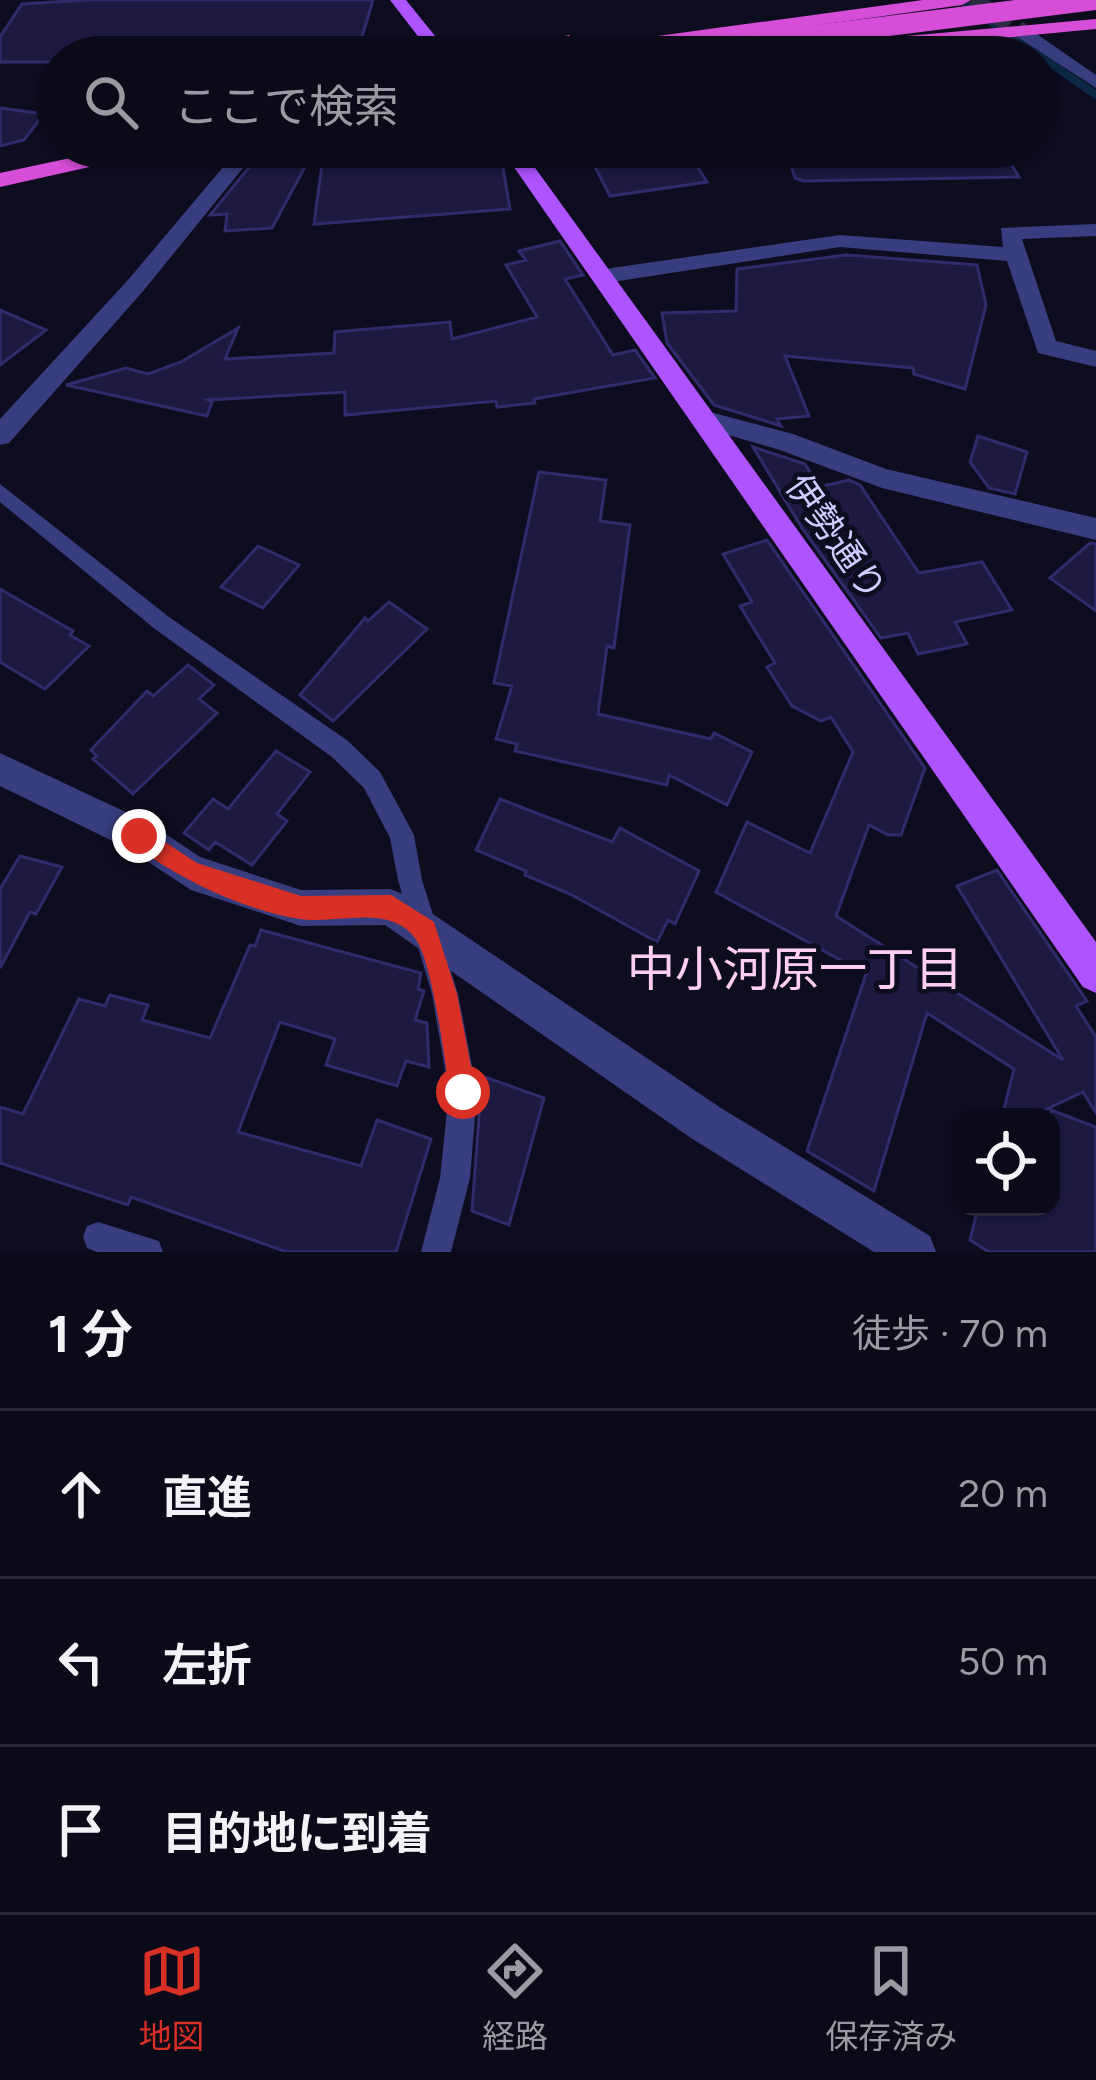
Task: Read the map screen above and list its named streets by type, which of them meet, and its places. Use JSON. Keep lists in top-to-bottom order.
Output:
{
  "streets": {
    "main road": ["伊勢通り"]
  },
  "districts": ["中小河原一丁目"],
  "page": {
    "search": "ここで検索",
    "heading": ["1 分", "徒歩 · 70 m"],
    "list": [
      ["直進", "20 m"],
      ["左折", "50 m"],
      "目的地に到着"
    ],
    "nav": ["地図", "経路", "保存済み"]
  }
}
